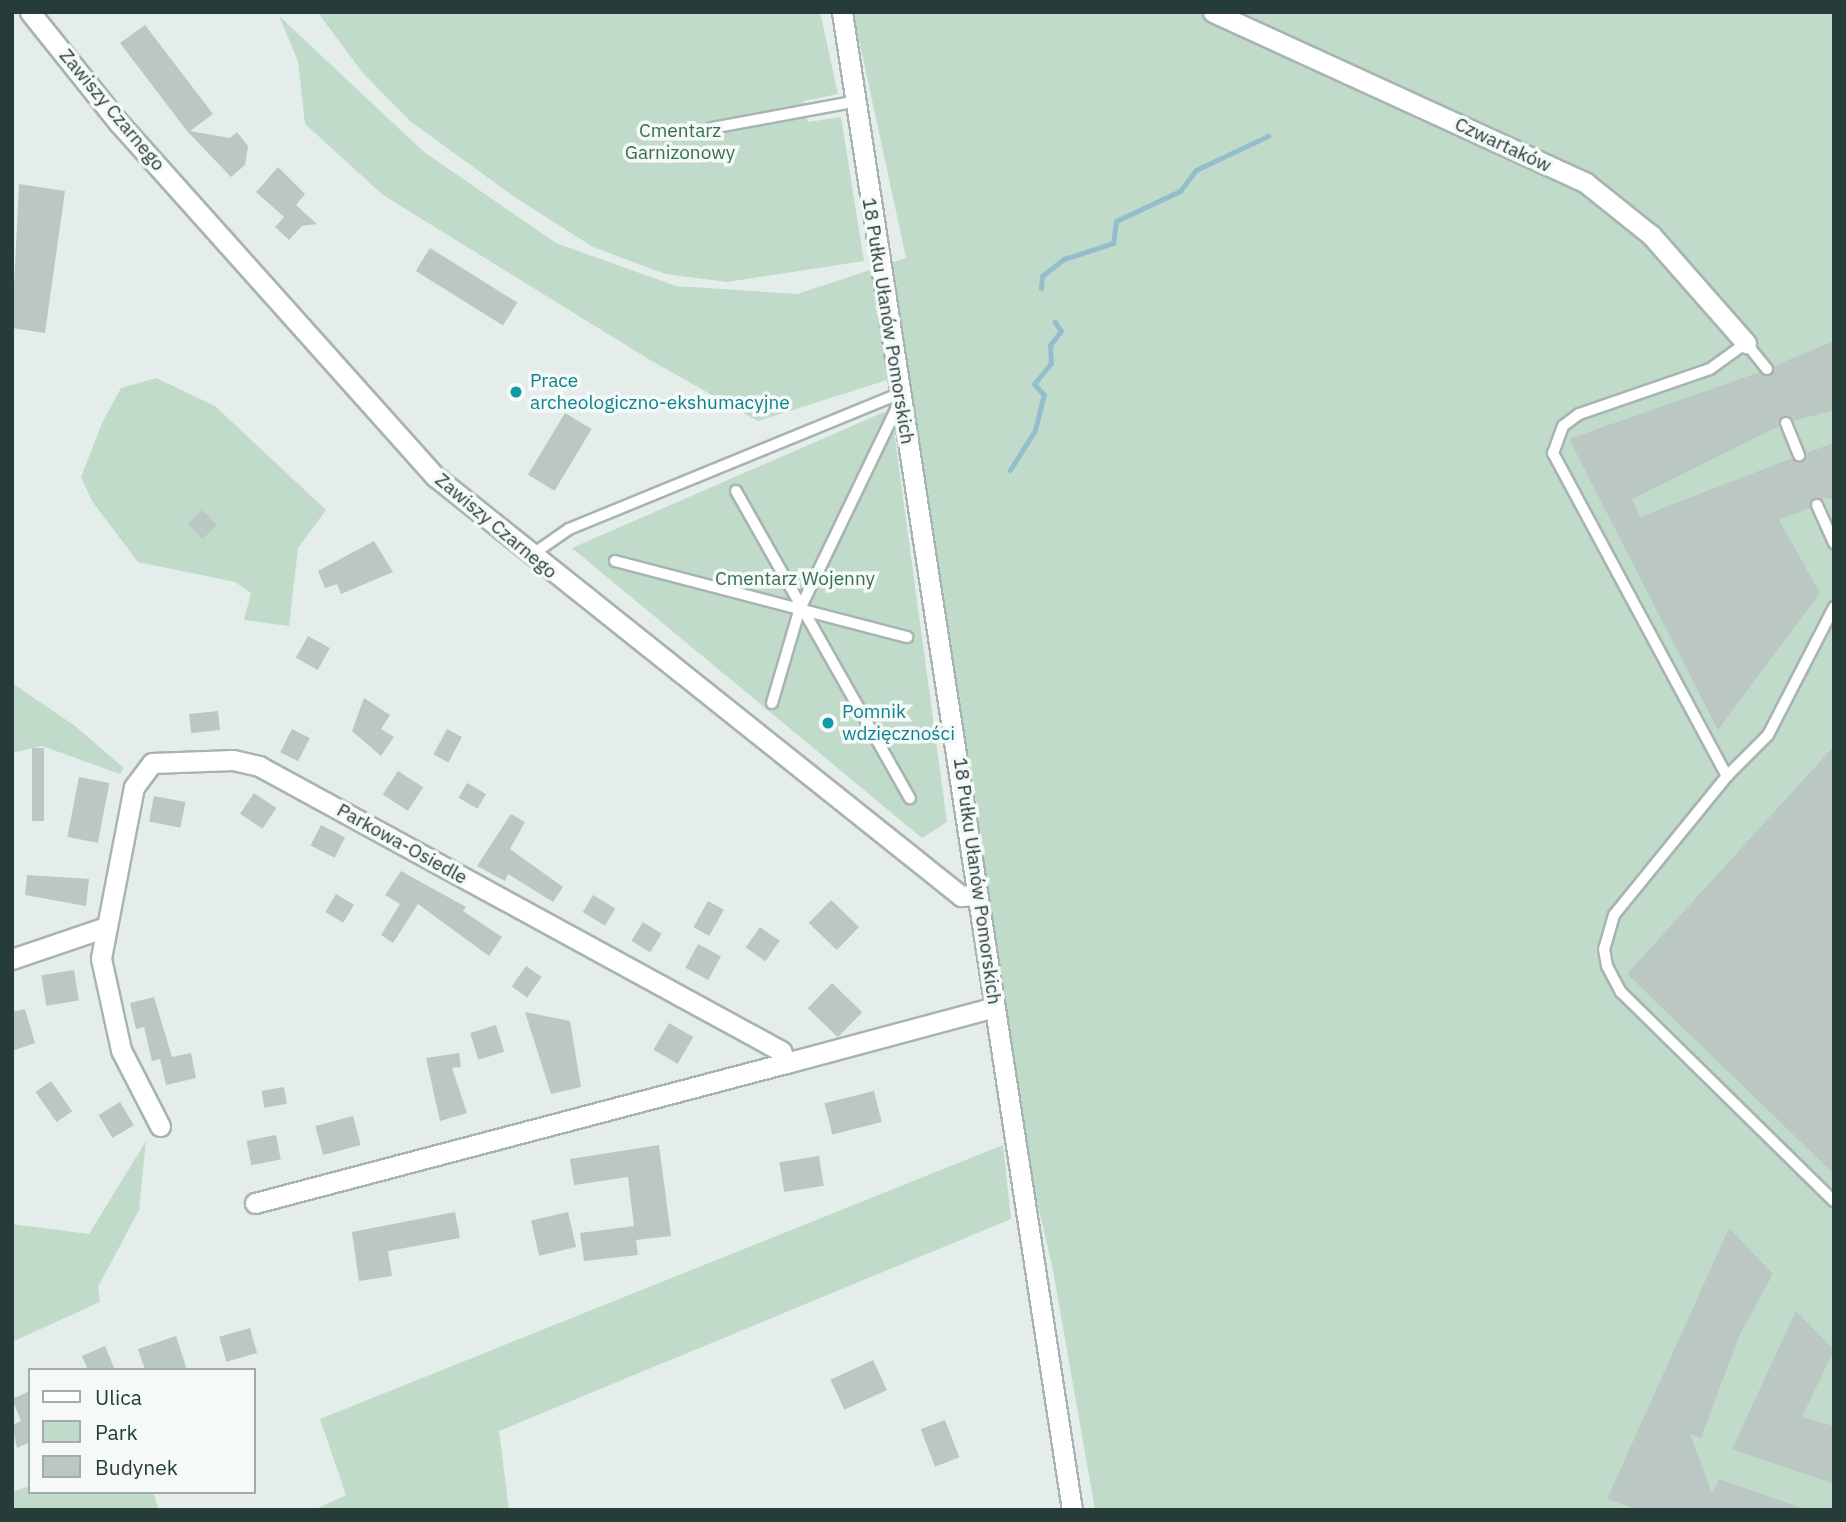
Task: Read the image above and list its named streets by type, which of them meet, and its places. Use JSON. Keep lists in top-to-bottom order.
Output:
{
  "streets": {
    "street": [
      "Zawiszy Czarnego",
      "Czwartaków",
      "18 Pułku Ułanów Pomorskich",
      "Parkowa-Osiedle"
    ]
  },
  "crossings": [
    ["Zawiszy Czarnego", "18 Pułku Ułanów Pomorskich"]
  ],
  "parks": ["Cmentarz Garnizonowy", "Cmentarz Wojenny"],
  "places": ["Prace archeologiczno-ekshumacyjne", "Pomnik wdzięczności"],
  "legend": ["Ulica", "Park", "Budynek"]
}
